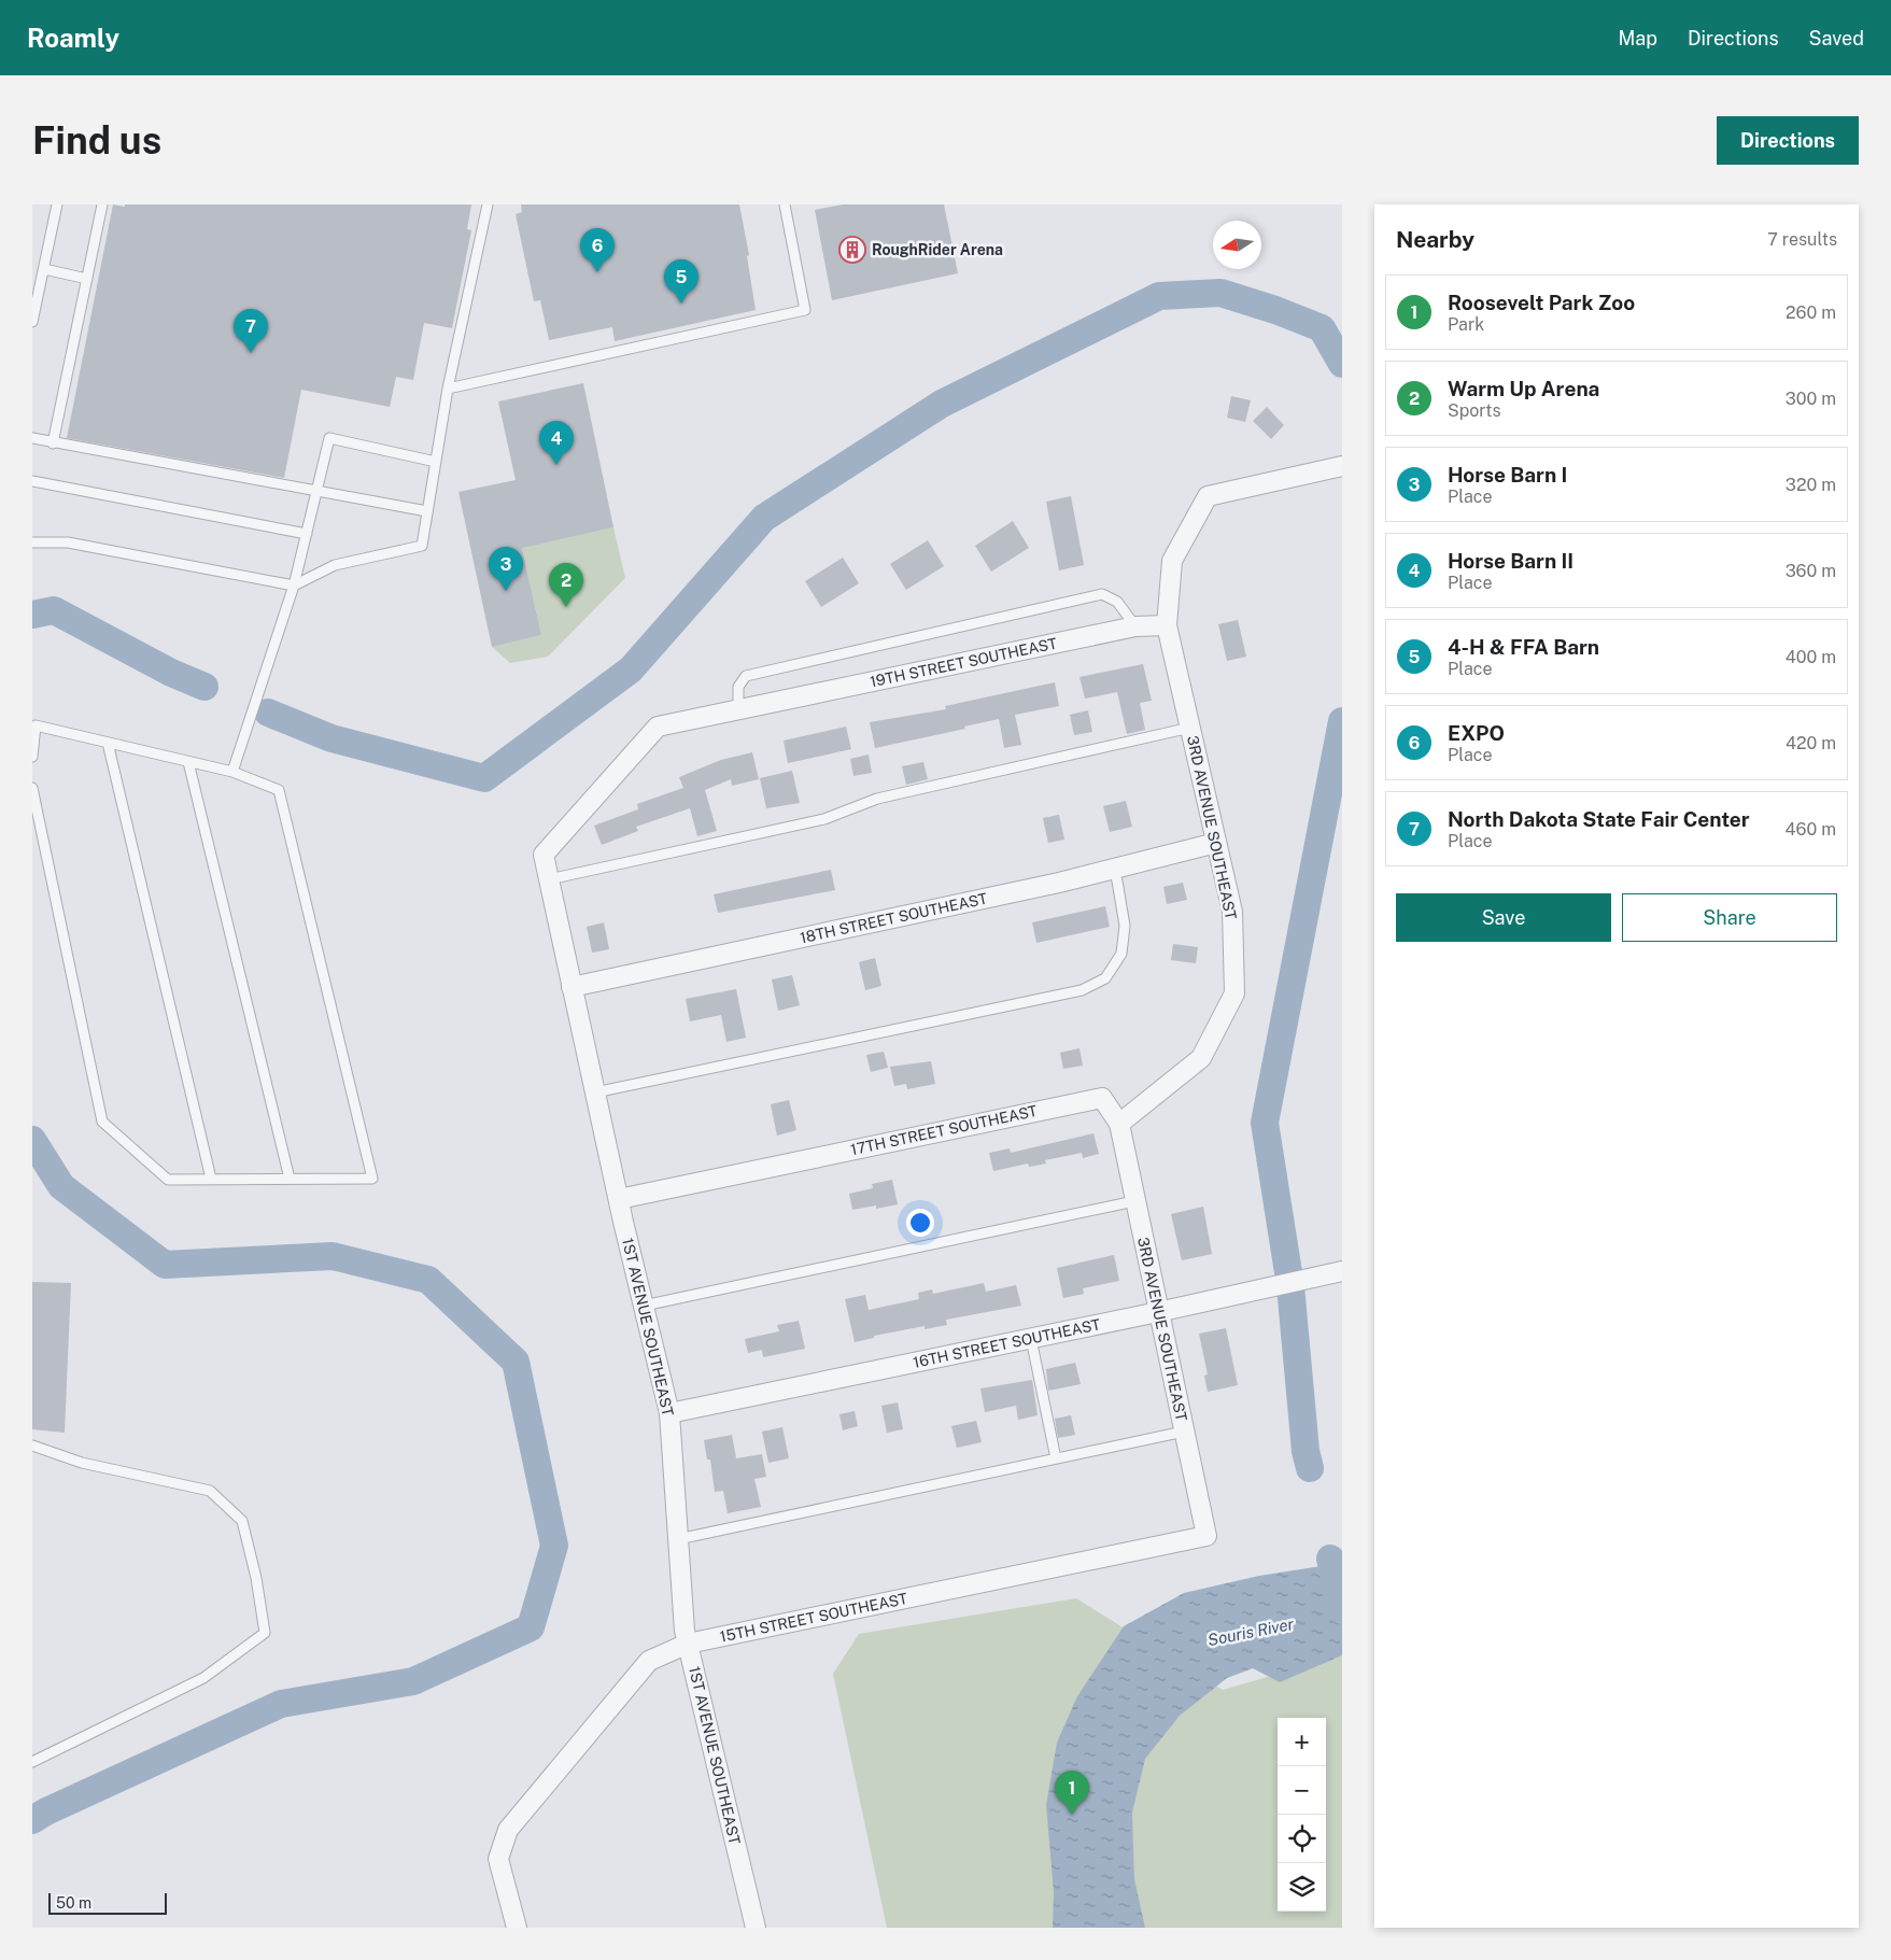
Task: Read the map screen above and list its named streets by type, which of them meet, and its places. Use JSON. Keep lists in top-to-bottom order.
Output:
{
  "streets": {
    "street": [
      "19TH STREET SOUTHEAST",
      "3RD AVENUE SOUTHEAST",
      "18TH STREET SOUTHEAST",
      "17TH STREET SOUTHEAST",
      "1ST AVENUE SOUTHEAST",
      "16TH STREET SOUTHEAST",
      "15TH STREET SOUTHEAST"
    ]
  },
  "crossings": [
    ["19TH STREET SOUTHEAST", "3RD AVENUE SOUTHEAST"],
    ["19TH STREET SOUTHEAST", "1ST AVENUE SOUTHEAST"],
    ["3RD AVENUE SOUTHEAST", "18TH STREET SOUTHEAST"],
    ["3RD AVENUE SOUTHEAST", "17TH STREET SOUTHEAST"],
    ["3RD AVENUE SOUTHEAST", "16TH STREET SOUTHEAST"],
    ["3RD AVENUE SOUTHEAST", "15TH STREET SOUTHEAST"],
    ["18TH STREET SOUTHEAST", "1ST AVENUE SOUTHEAST"],
    ["17TH STREET SOUTHEAST", "1ST AVENUE SOUTHEAST"],
    ["1ST AVENUE SOUTHEAST", "16TH STREET SOUTHEAST"],
    ["1ST AVENUE SOUTHEAST", "15TH STREET SOUTHEAST"]
  ],
  "water": ["Souris River"],
  "places": {
    "building": ["RoughRider Arena"]
  },
  "scale_bar": "50 m",
  "north": "left",
  "page": {
    "header": "Roamly",
    "nav": ["Map", "Directions", "Saved"],
    "buttons": [
      "Directions",
      ["Save", "Share"]
    ],
    "title": "Find us",
    "heading": ["Nearby", "7 results"],
    "pins": [
      "6",
      "5",
      "7",
      "4",
      "3",
      "2",
      "1"
    ],
    "list": [
      {
        "mark": "1",
        "name": "Roosevelt Park Zoo",
        "note": "Park",
        "value": "260 m"
      },
      {
        "mark": "2",
        "name": "Warm Up Arena",
        "note": "Sports",
        "value": "300 m"
      },
      {
        "mark": "3",
        "name": "Horse Barn I",
        "note": "Place",
        "value": "320 m"
      },
      {
        "mark": "4",
        "name": "Horse Barn II",
        "note": "Place",
        "value": "360 m"
      },
      {
        "mark": "5",
        "name": "4-H & FFA Barn",
        "note": "Place",
        "value": "400 m"
      },
      {
        "mark": "6",
        "name": "EXPO",
        "note": "Place",
        "value": "420 m"
      },
      {
        "mark": "7",
        "name": "North Dakota State Fair Center",
        "note": "Place",
        "value": "460 m"
      }
    ],
    "map_buttons": ["+", "−"],
    "scale": "50 m"
  }
}
